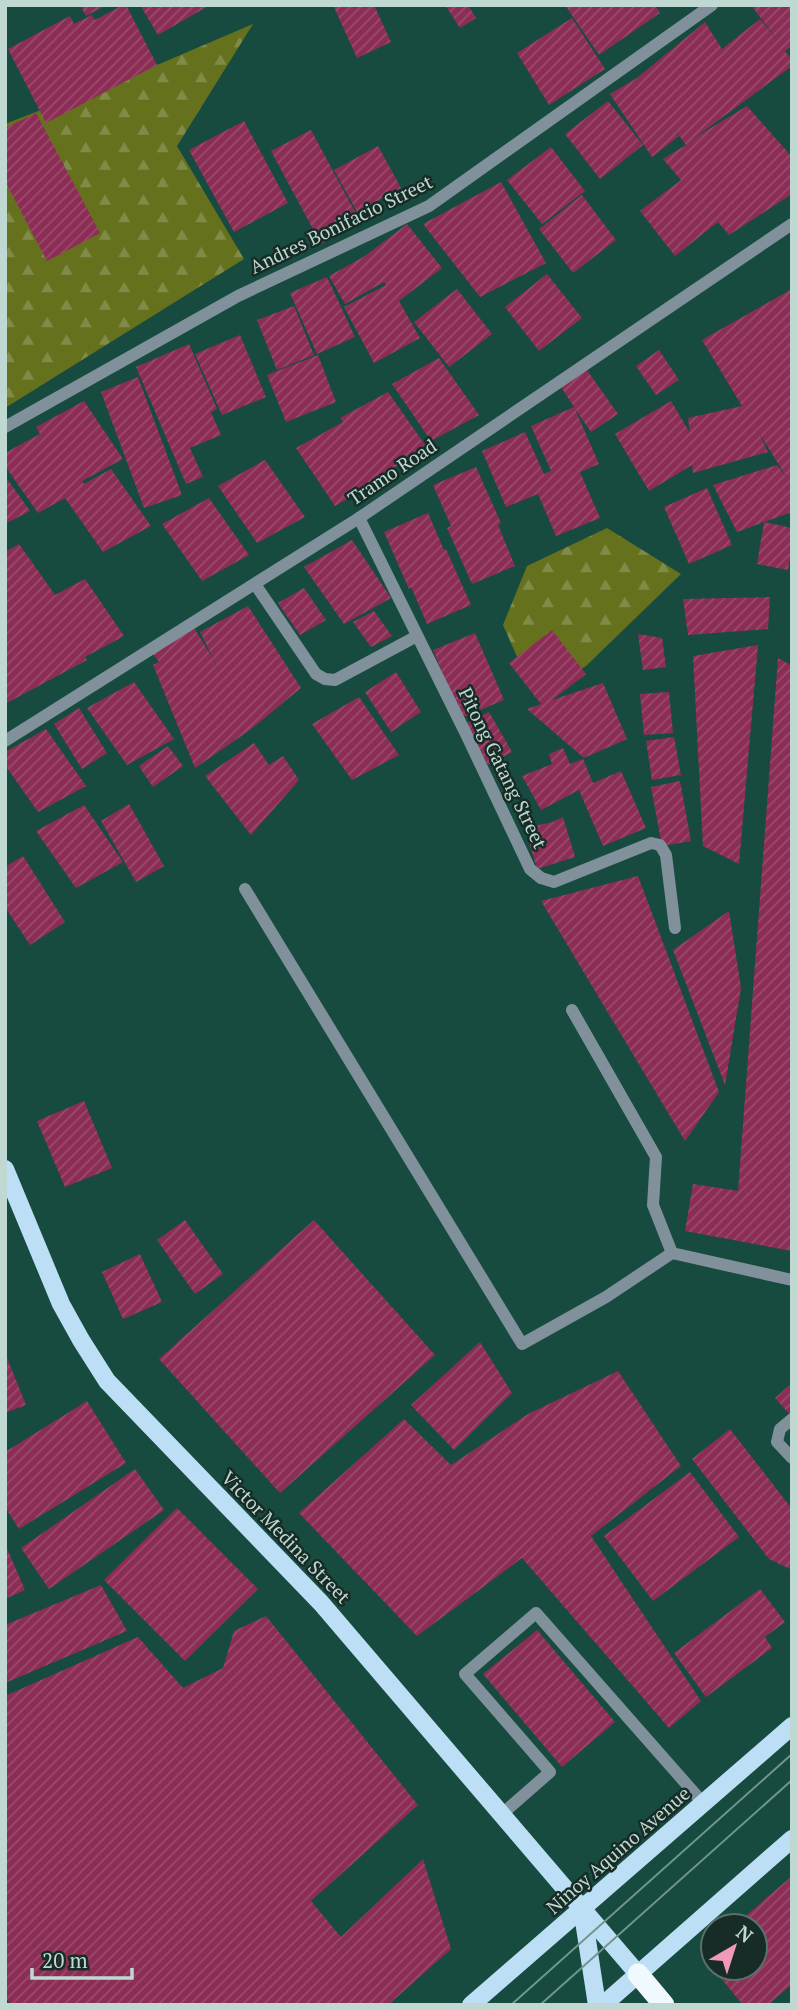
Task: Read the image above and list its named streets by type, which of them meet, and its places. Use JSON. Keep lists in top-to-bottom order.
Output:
{
  "streets": {
    "main road": ["Victor Medina Street", "Ninoy Aquino Avenue"],
    "street": ["Andres Bonifacio Street", "Tramo Road", "Pitong Gatang Street"]
  },
  "crossings": [
    ["Tramo Road", "Pitong Gatang Street"],
    ["Victor Medina Street", "Ninoy Aquino Avenue"]
  ],
  "scale_bar": "20 m",
  "north": "top right"
}
